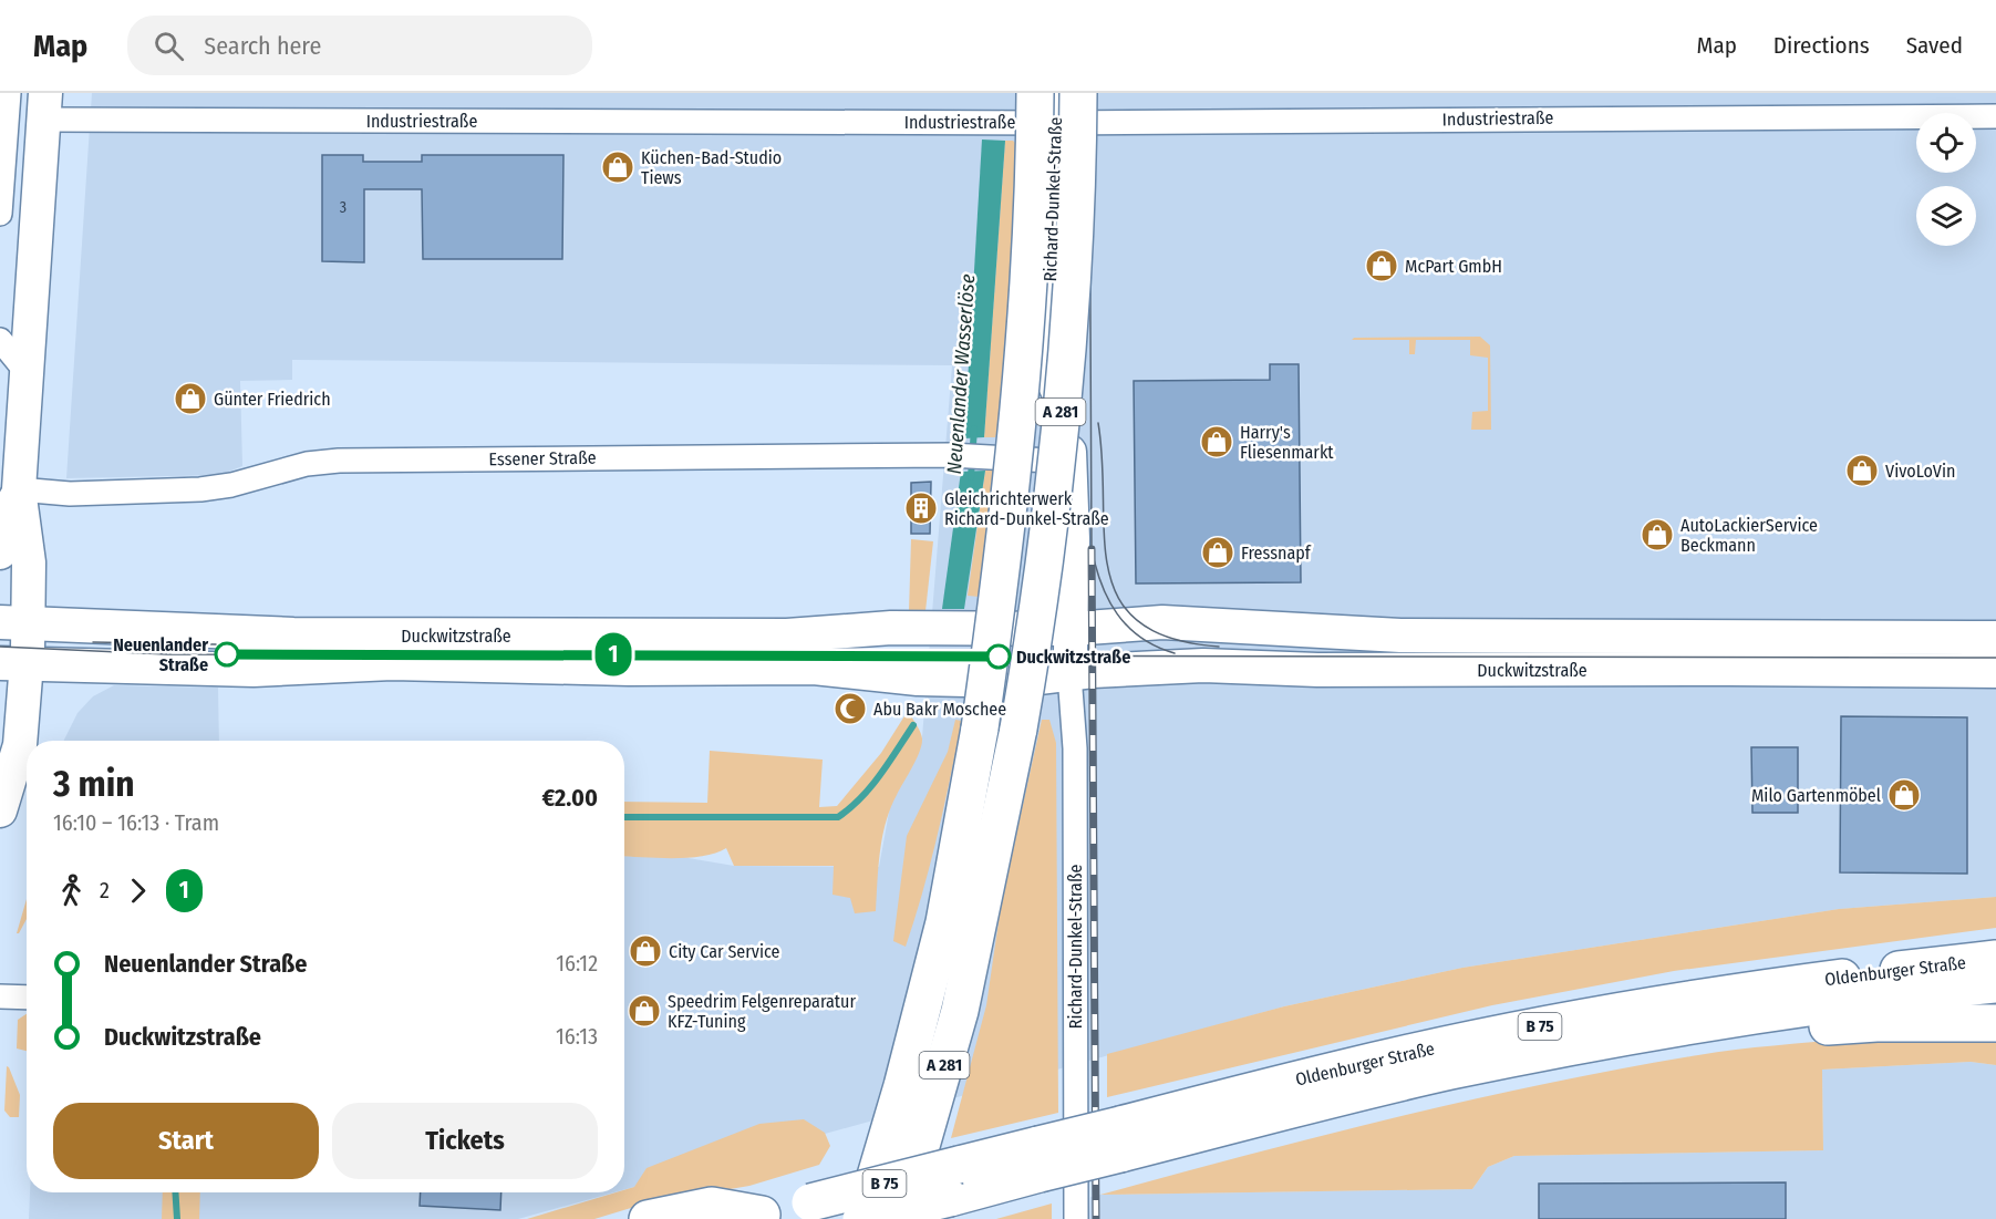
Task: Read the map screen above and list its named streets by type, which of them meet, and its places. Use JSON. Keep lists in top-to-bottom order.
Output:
{
  "streets": {
    "highway": ["A 281", "Oldenburger Straße", "B 75"],
    "main road": ["Richard-Dunkel-Straße", "Duckwitzstraße"],
    "street": ["Industriestraße", "Essener Straße"]
  },
  "crossings": [
    ["Industriestraße", "Richard-Dunkel-Straße"],
    ["Richard-Dunkel-Straße", "Essener Straße"],
    ["Richard-Dunkel-Straße", "Duckwitzstraße"],
    ["A 281", "Oldenburger Straße"]
  ],
  "water": ["Neuenlander Wasserlöse"],
  "places": {
    "shop": [
      "Küchen-Bad-Studio Tiews",
      "McPart GmbH",
      "Günter Friedrich",
      "Harry's Fliesenmarkt",
      "VivoLoVin",
      "AutoLackierService Beckmann",
      "Fressnapf",
      "Milo Gartenmöbel",
      "City Car Service",
      "Speedrim Felgenreparatur KFZ-Tuning"
    ],
    "building": ["Gleichrichterwerk Richard-Dunkel-Straße"],
    "other": ["Neuenlander Straße", "Duckwitzstraße"],
    "mosque": ["Abu Bakr Moschee"]
  },
  "lines": ["tram line 1"],
  "house_numbers": ["3"],
  "page": {
    "header": "Map",
    "search": "Search here",
    "nav": ["Map", "Directions", "Saved"],
    "on_map": "1",
    "heading": ["3 min", "16:10 – 16:13 · Tram", "€2.00"],
    "legs": ["2", "1"],
    "list": [
      {
        "name": "Neuenlander Straße",
        "value": "16:12"
      },
      {
        "name": "Duckwitzstraße",
        "value": "16:13"
      }
    ],
    "buttons": ["Start", "Tickets"]
  }
}
